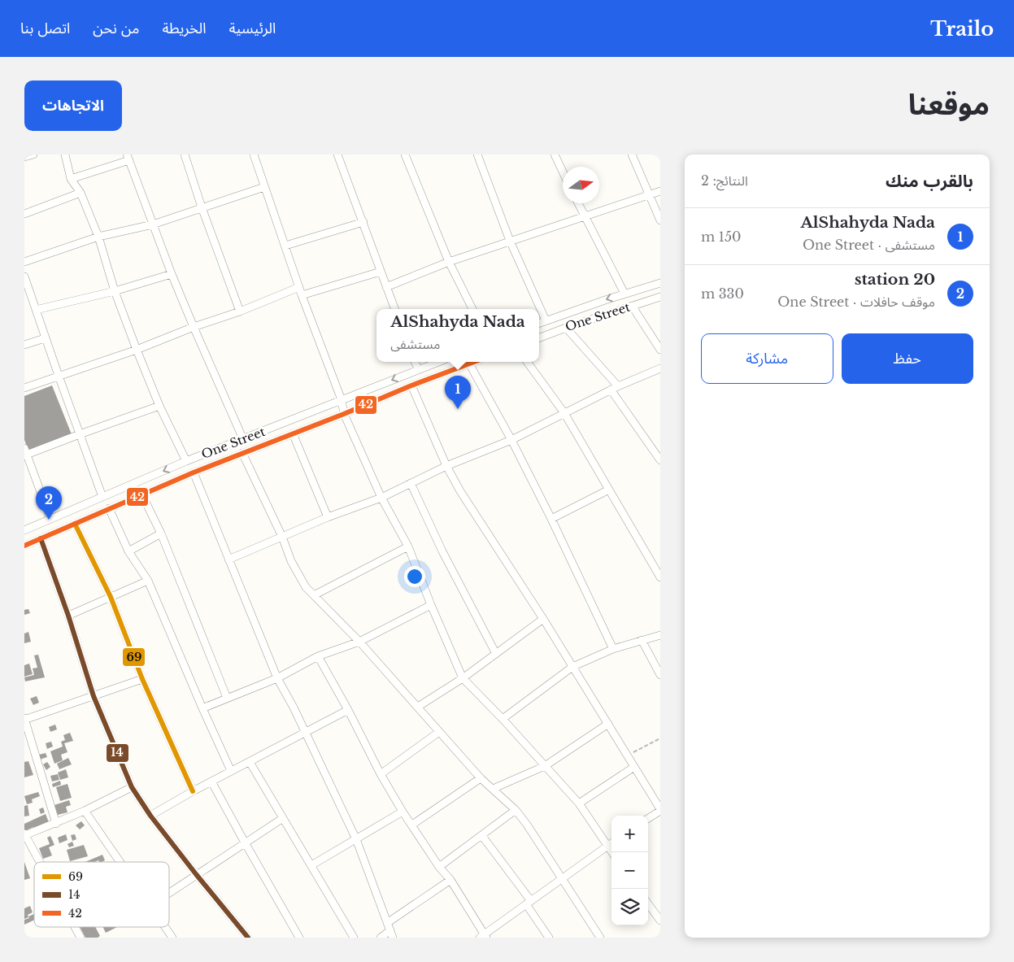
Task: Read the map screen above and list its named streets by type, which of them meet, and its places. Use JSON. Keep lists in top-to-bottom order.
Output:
{
  "streets": {
    "street": ["One Street"]
  },
  "lines": ["transit line 42", "transit line 69", "transit line 14"],
  "legend": ["69", "14", "42"],
  "north": "right",
  "page": {
    "header": "Trailo",
    "nav": [
      "الرئيسية",
      "الخريطة",
      "من نحن",
      "اتصل بنا"
    ],
    "title": "موقعنا",
    "buttons": [
      "الاتجاهات",
      ["حفظ", "مشاركة"]
    ],
    "heading": ["بالقرب منك", "النتائج: 2"],
    "list": [
      {
        "mark": "1",
        "name": "AlShahyda Nada",
        "note": "مستشفى · One Street",
        "value": "150 m"
      },
      {
        "mark": "2",
        "name": "station 20",
        "note": "موقف حافلات · One Street",
        "value": "330 m"
      }
    ],
    "popup": ["AlShahyda Nada", "مستشفى"],
    "pins": ["1", "2"],
    "map_buttons": ["+", "−"]
  }
}
